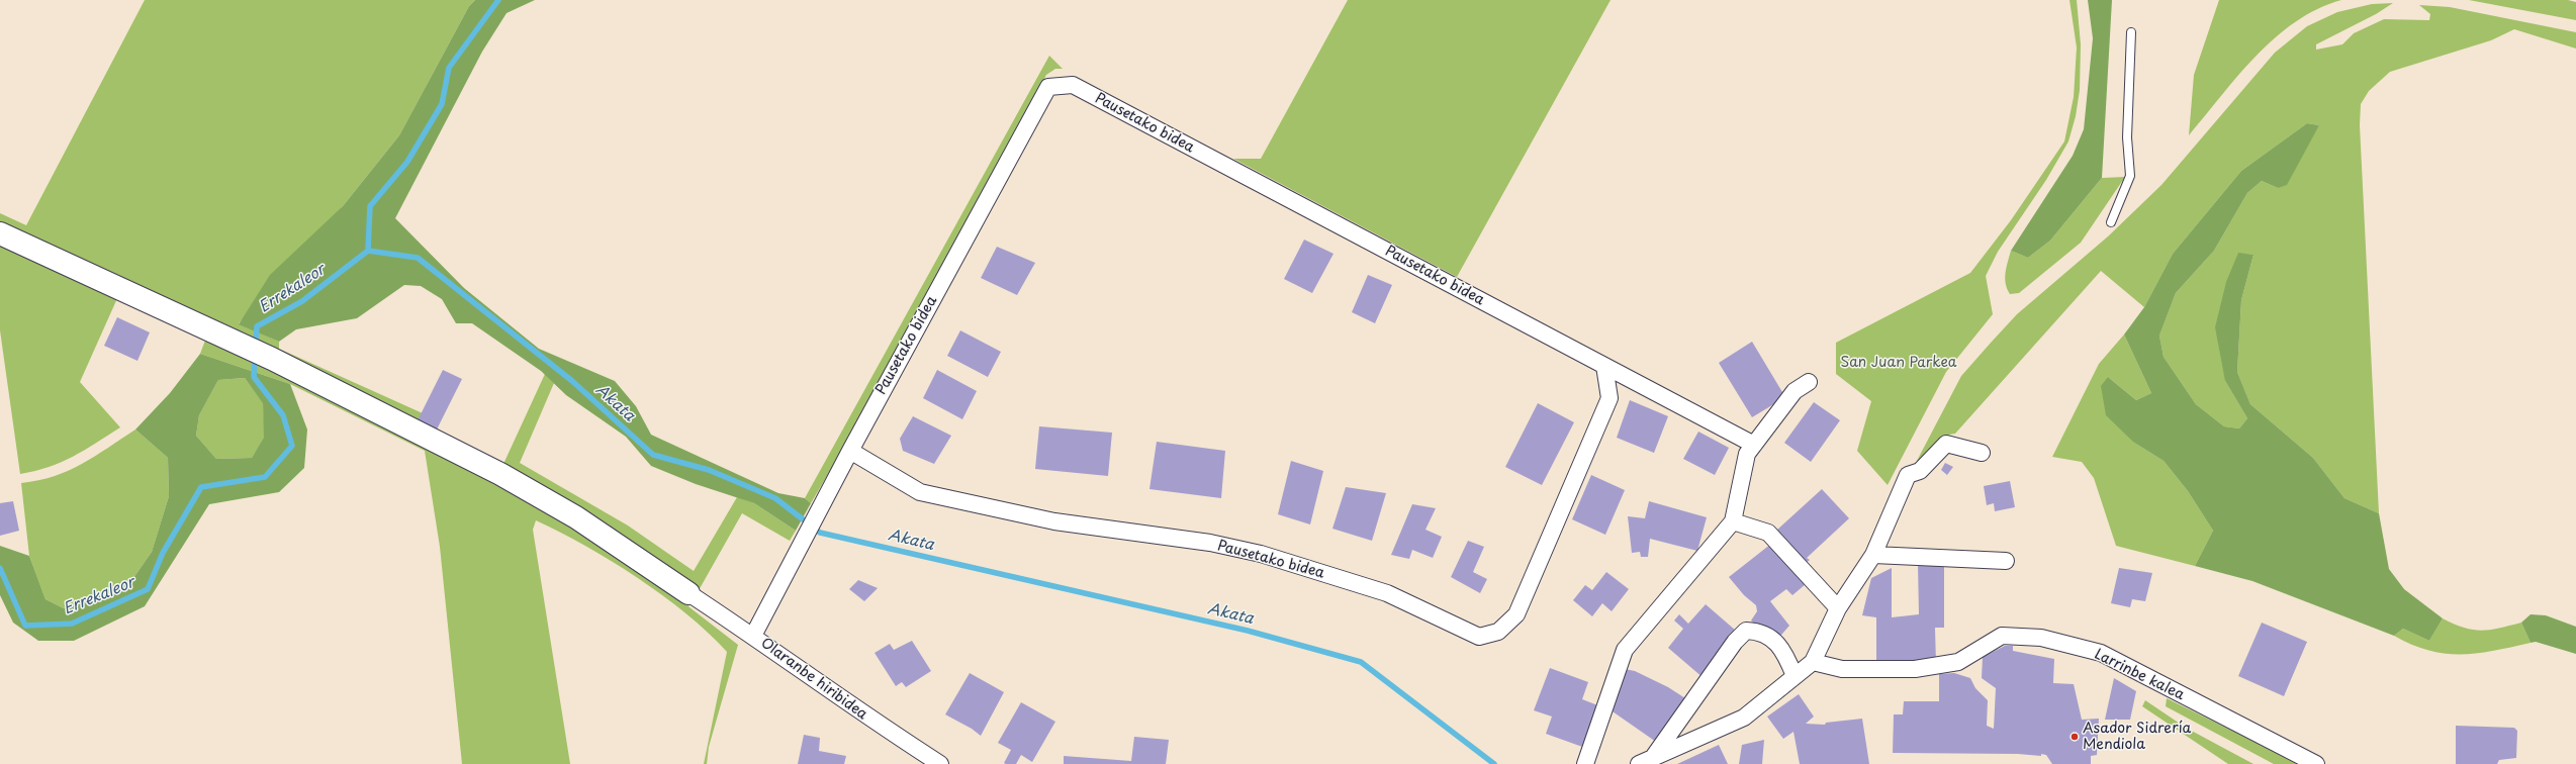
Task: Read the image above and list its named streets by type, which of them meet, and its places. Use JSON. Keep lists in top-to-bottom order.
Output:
{
  "streets": {
    "street": ["Pausetako bidea", "Larrinbe kalea", "Olaranbe hiribidea"]
  },
  "crossings": [
    ["Pausetako bidea", "Olaranbe hiribidea"]
  ],
  "water": ["Errekaleor", "Akata"],
  "parks": ["San Juan Parkea"],
  "places": ["Asador Sidrería Mendiola"]
}
